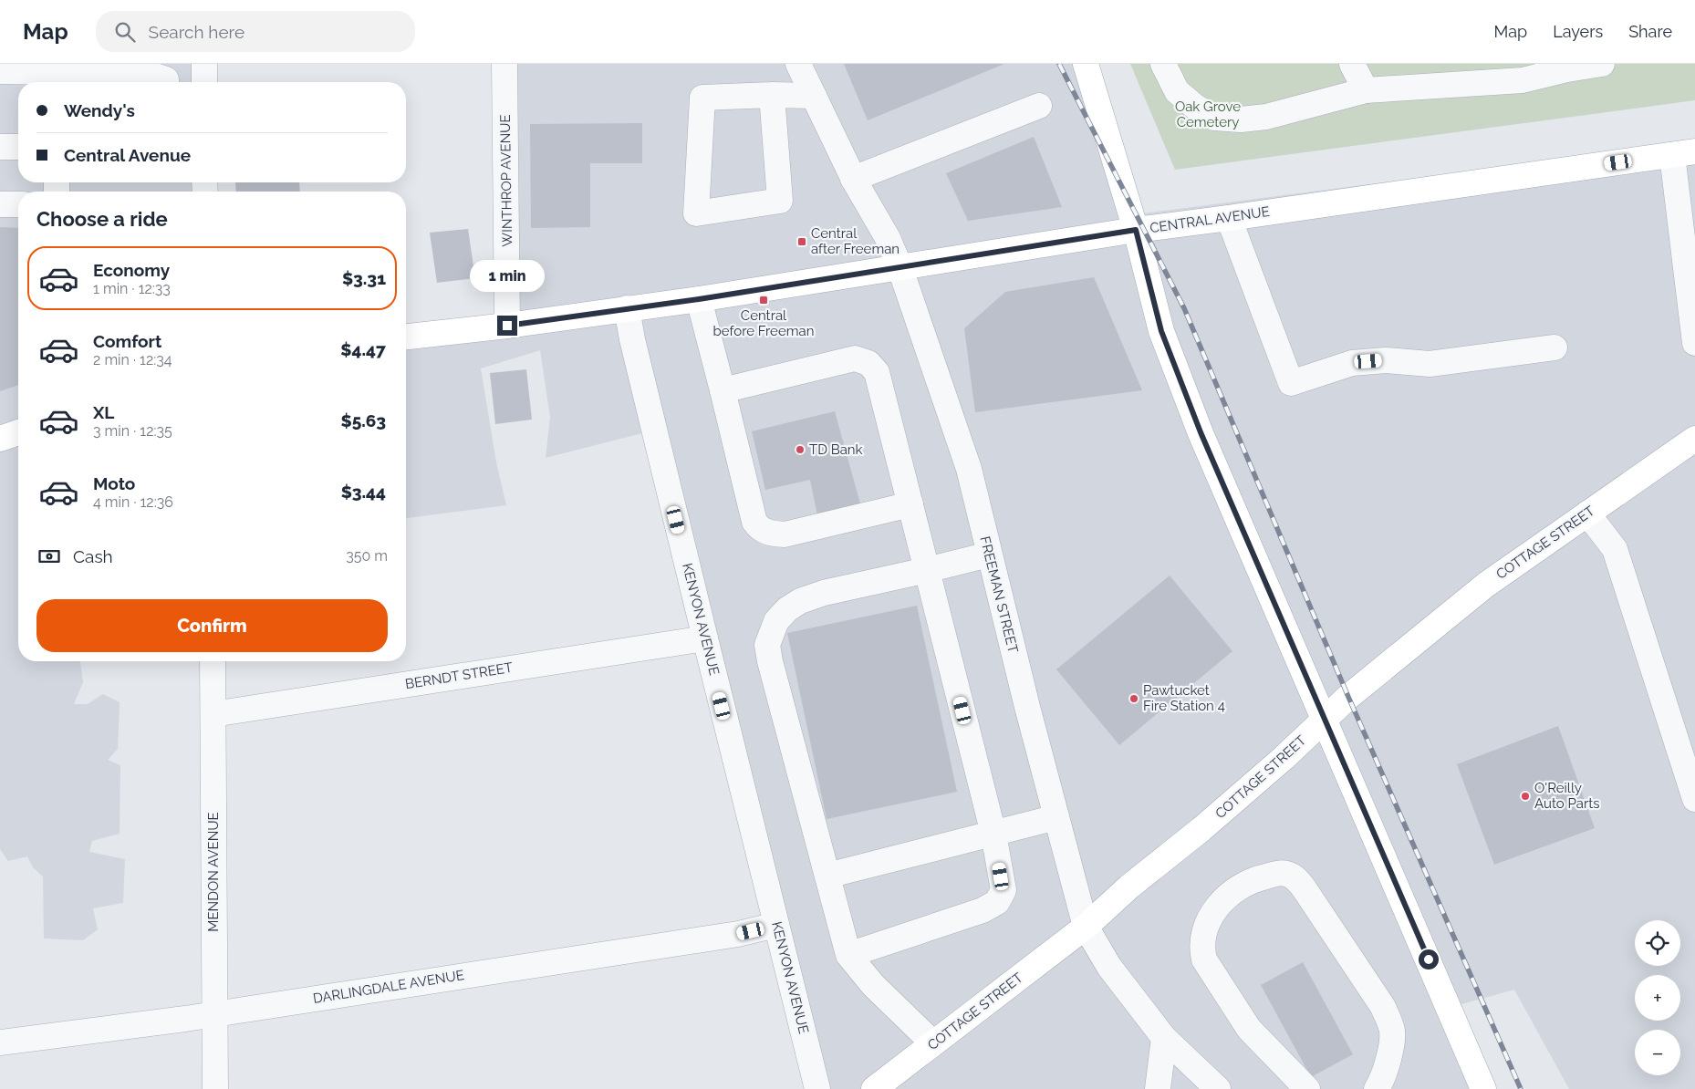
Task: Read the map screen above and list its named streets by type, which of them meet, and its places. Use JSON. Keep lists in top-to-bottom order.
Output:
{
  "streets": {
    "main road": ["CENTRAL AVENUE", "COTTAGE STREET"],
    "street": [
      "WINTHROP AVENUE",
      "FREEMAN STREET",
      "KENYON AVENUE",
      "BERNDT STREET",
      "MENDON AVENUE",
      "DARLINGDALE AVENUE"
    ]
  },
  "crossings": [
    ["WINTHROP AVENUE", "CENTRAL AVENUE"],
    ["CENTRAL AVENUE", "FREEMAN STREET"],
    ["CENTRAL AVENUE", "KENYON AVENUE"],
    ["COTTAGE STREET", "FREEMAN STREET"],
    ["KENYON AVENUE", "BERNDT STREET"],
    ["KENYON AVENUE", "DARLINGDALE AVENUE"],
    ["BERNDT STREET", "MENDON AVENUE"],
    ["MENDON AVENUE", "DARLINGDALE AVENUE"]
  ],
  "parks": ["Oak Grove Cemetery"],
  "places": {
    "transit": ["Central after Freeman", "Central before Freeman"],
    "other": ["TD Bank", "Pawtucket Fire Station 4", "O'Reilly Auto Parts"]
  },
  "page": {
    "header": "Map",
    "search": "Search here",
    "nav": ["Map", "Layers", "Share"],
    "banner": ["Wendy's", "Central Avenue"],
    "heading": "Choose a ride",
    "list": [
      {
        "name": "Economy",
        "note": "1 min · 12:33",
        "value": "$3.31"
      },
      {
        "name": "Comfort",
        "note": "2 min · 12:34",
        "value": "$4.47"
      },
      {
        "name": "XL",
        "note": "3 min · 12:35",
        "value": "$5.63"
      },
      {
        "name": "Moto",
        "note": "4 min · 12:36",
        "value": "$3.44"
      }
    ],
    "bubble": "1 min",
    "pay": ["Cash", "350 m"],
    "buttons": "Confirm",
    "map_buttons": ["+", "−"]
  }
}
